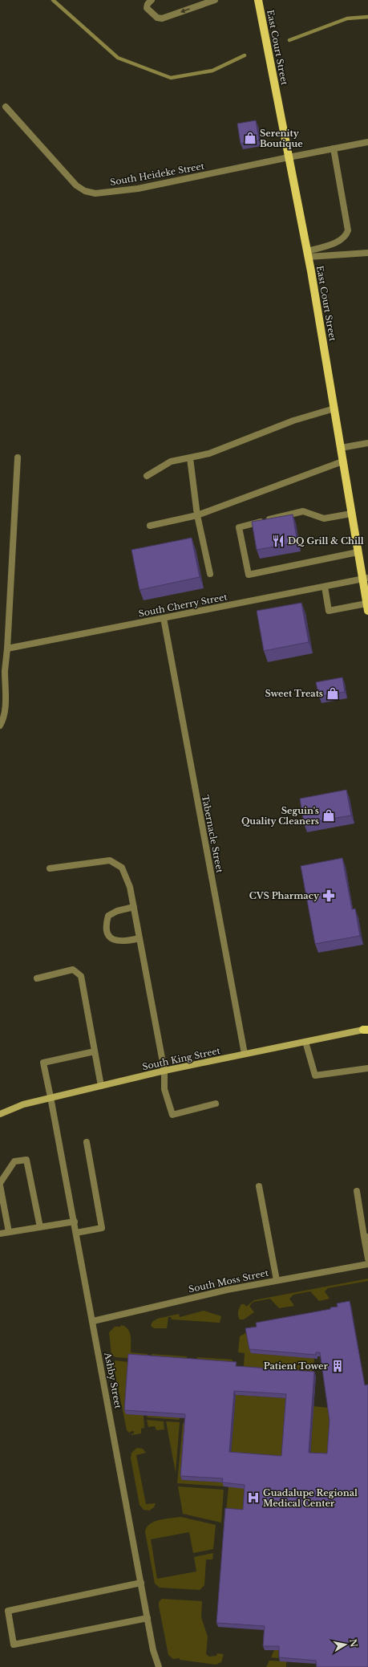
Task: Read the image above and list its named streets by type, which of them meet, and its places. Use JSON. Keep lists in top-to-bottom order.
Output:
{
  "streets": {
    "main road": ["East Court Street", "South King Street"],
    "street": [
      "South Heideke Street",
      "South Cherry Street",
      "Tabernacle Street",
      "South Moss Street",
      "Ashby Street"
    ]
  },
  "crossings": [
    ["East Court Street", "South Heideke Street"],
    ["East Court Street", "South Cherry Street"],
    ["South Cherry Street", "Tabernacle Street"],
    ["Tabernacle Street", "South King Street"],
    ["South King Street", "Ashby Street"],
    ["South Moss Street", "Ashby Street"]
  ],
  "places": {
    "shop": ["Serenity Boutique", "Sweet Treats", "Seguin's Quality Cleaners"],
    "restaurant": ["DQ Grill & Chill"],
    "pharmacy": ["CVS Pharmacy"],
    "building": ["Patient Tower"],
    "hospital": ["Guadalupe Regional Medical Center"]
  },
  "north": "right"
}
